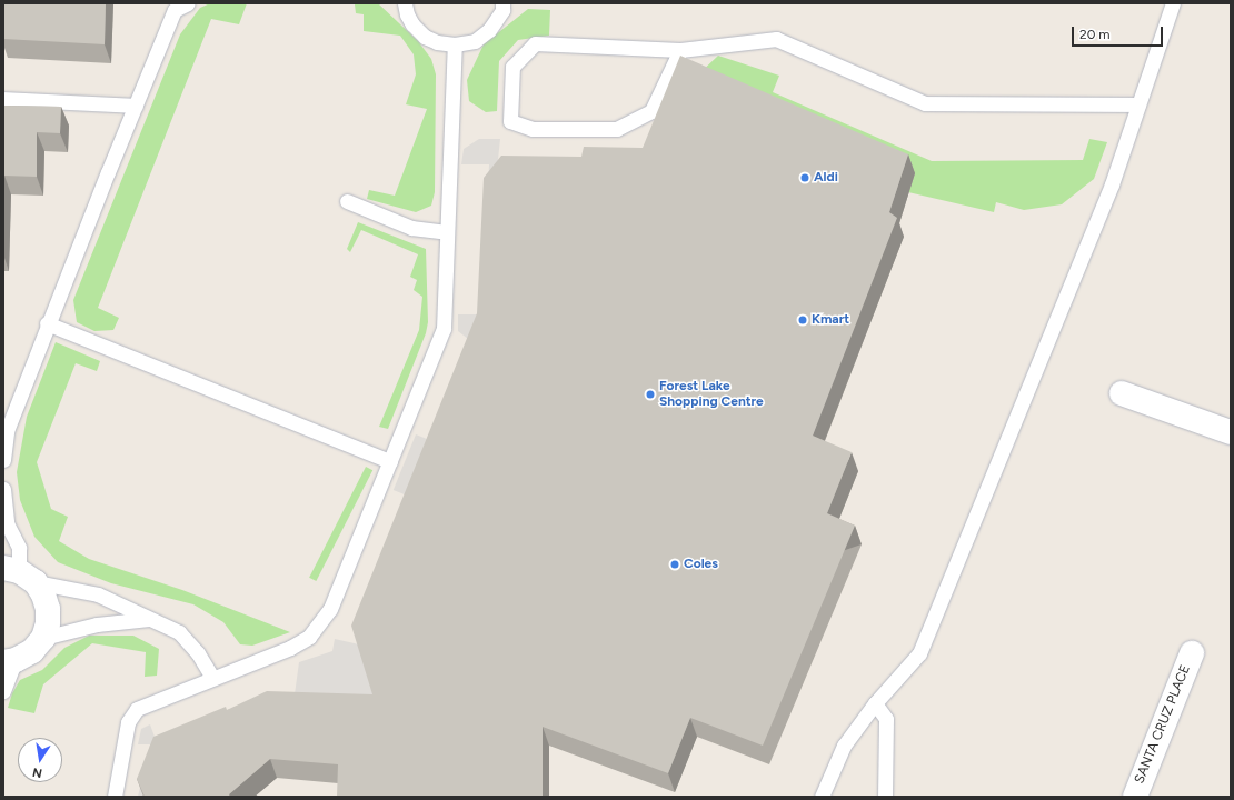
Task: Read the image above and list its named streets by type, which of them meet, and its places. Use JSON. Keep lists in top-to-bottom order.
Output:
{
  "streets": {
    "street": ["SANTA CRUZ PLACE"]
  },
  "places": [
    "Aldi",
    "Kmart",
    "Forest Lake Shopping Centre",
    "Coles"
  ],
  "scale_bar": "20 m",
  "north": "bottom"
}
